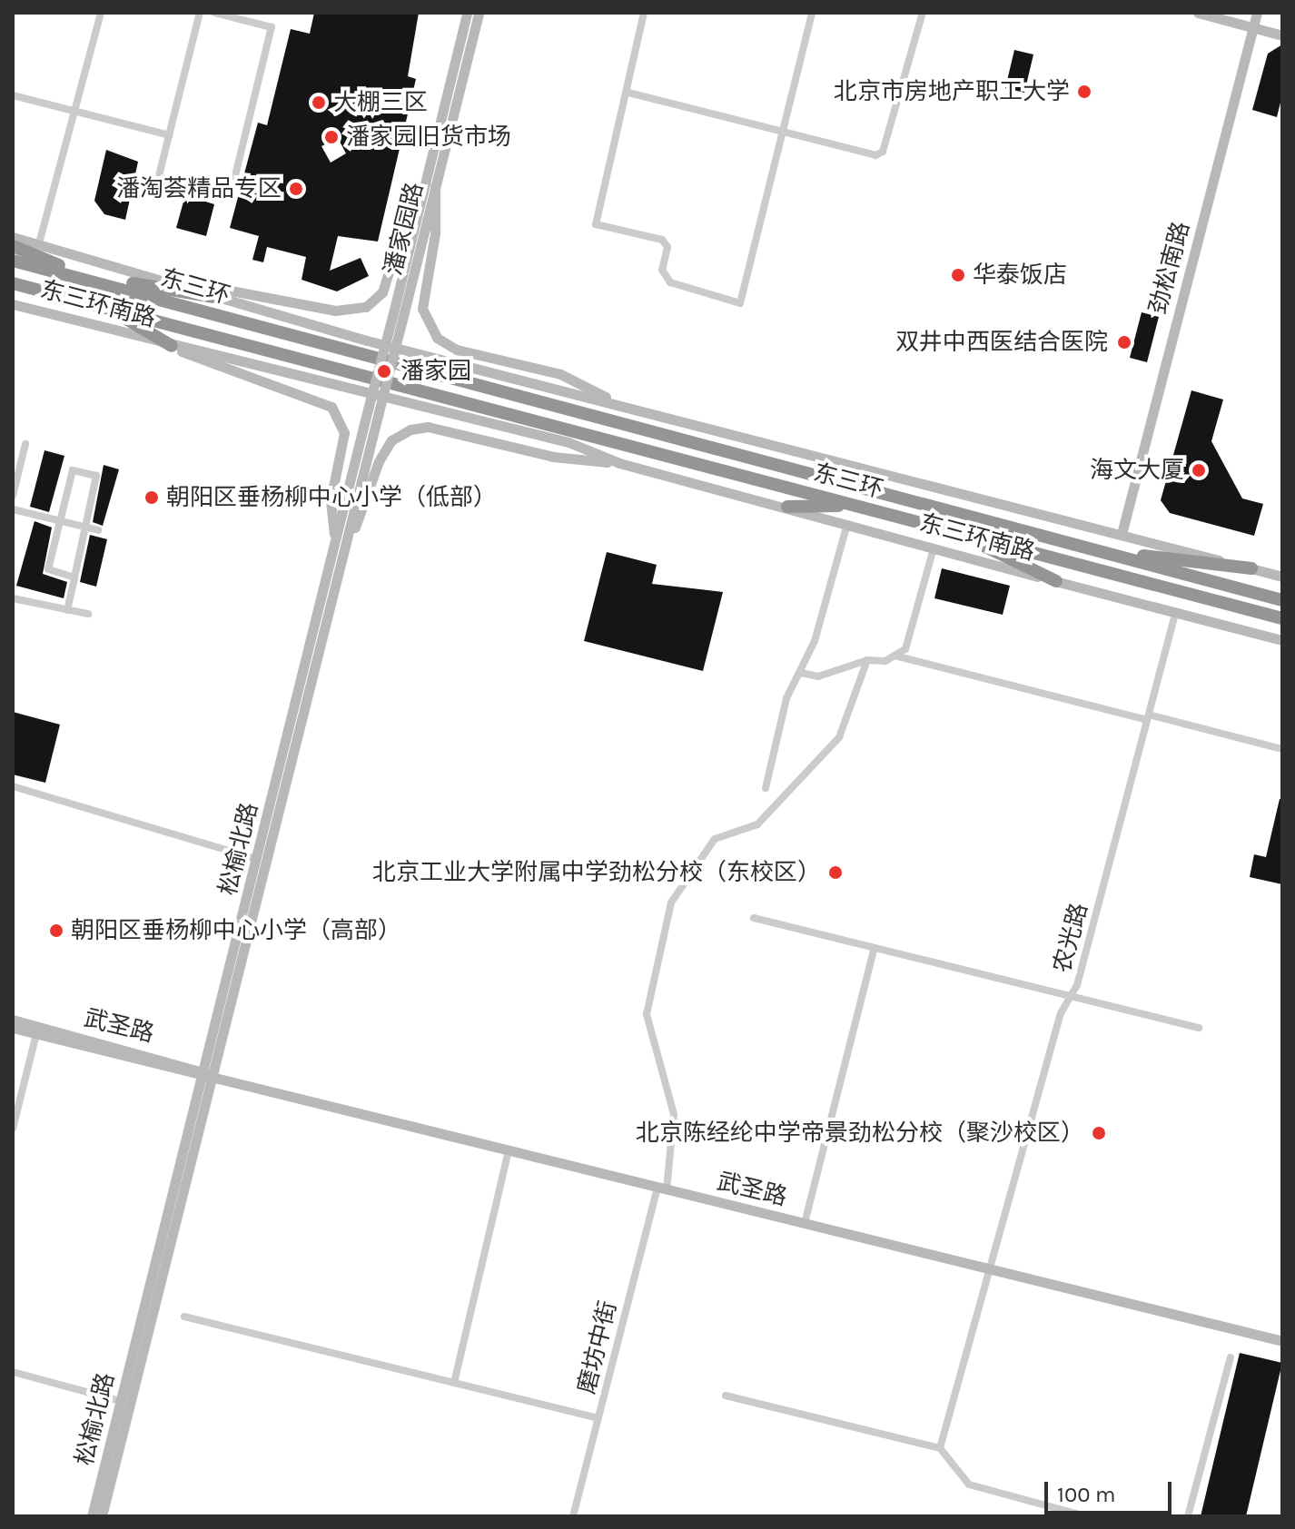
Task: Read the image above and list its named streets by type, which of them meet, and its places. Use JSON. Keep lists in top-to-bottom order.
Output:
{
  "streets": {
    "highway": ["东三环"],
    "street": [
      "潘家园路",
      "劲松南路",
      "东三环南路",
      "松榆北路",
      "农光路",
      "武圣路",
      "磨坊中街"
    ]
  },
  "crossings": [
    ["潘家园路", "松榆北路"],
    ["劲松南路", "东三环南路"],
    ["东三环南路", "农光路"],
    ["松榆北路", "武圣路"],
    ["农光路", "武圣路"],
    ["武圣路", "磨坊中街"]
  ],
  "places": [
    "北京市房地产职工大学",
    "大棚三区",
    "潘家园旧货市场",
    "潘淘荟精品专区",
    "华泰饭店",
    "双井中西医结合医院",
    "潘家园",
    "海文大厦",
    "朝阳区垂杨柳中心小学（低部）",
    "北京工业大学附属中学劲松分校（东校区）",
    "朝阳区垂杨柳中心小学（高部）",
    "北京陈经纶中学帝景劲松分校（聚沙校区）"
  ],
  "scale_bar": "100 m"
}
